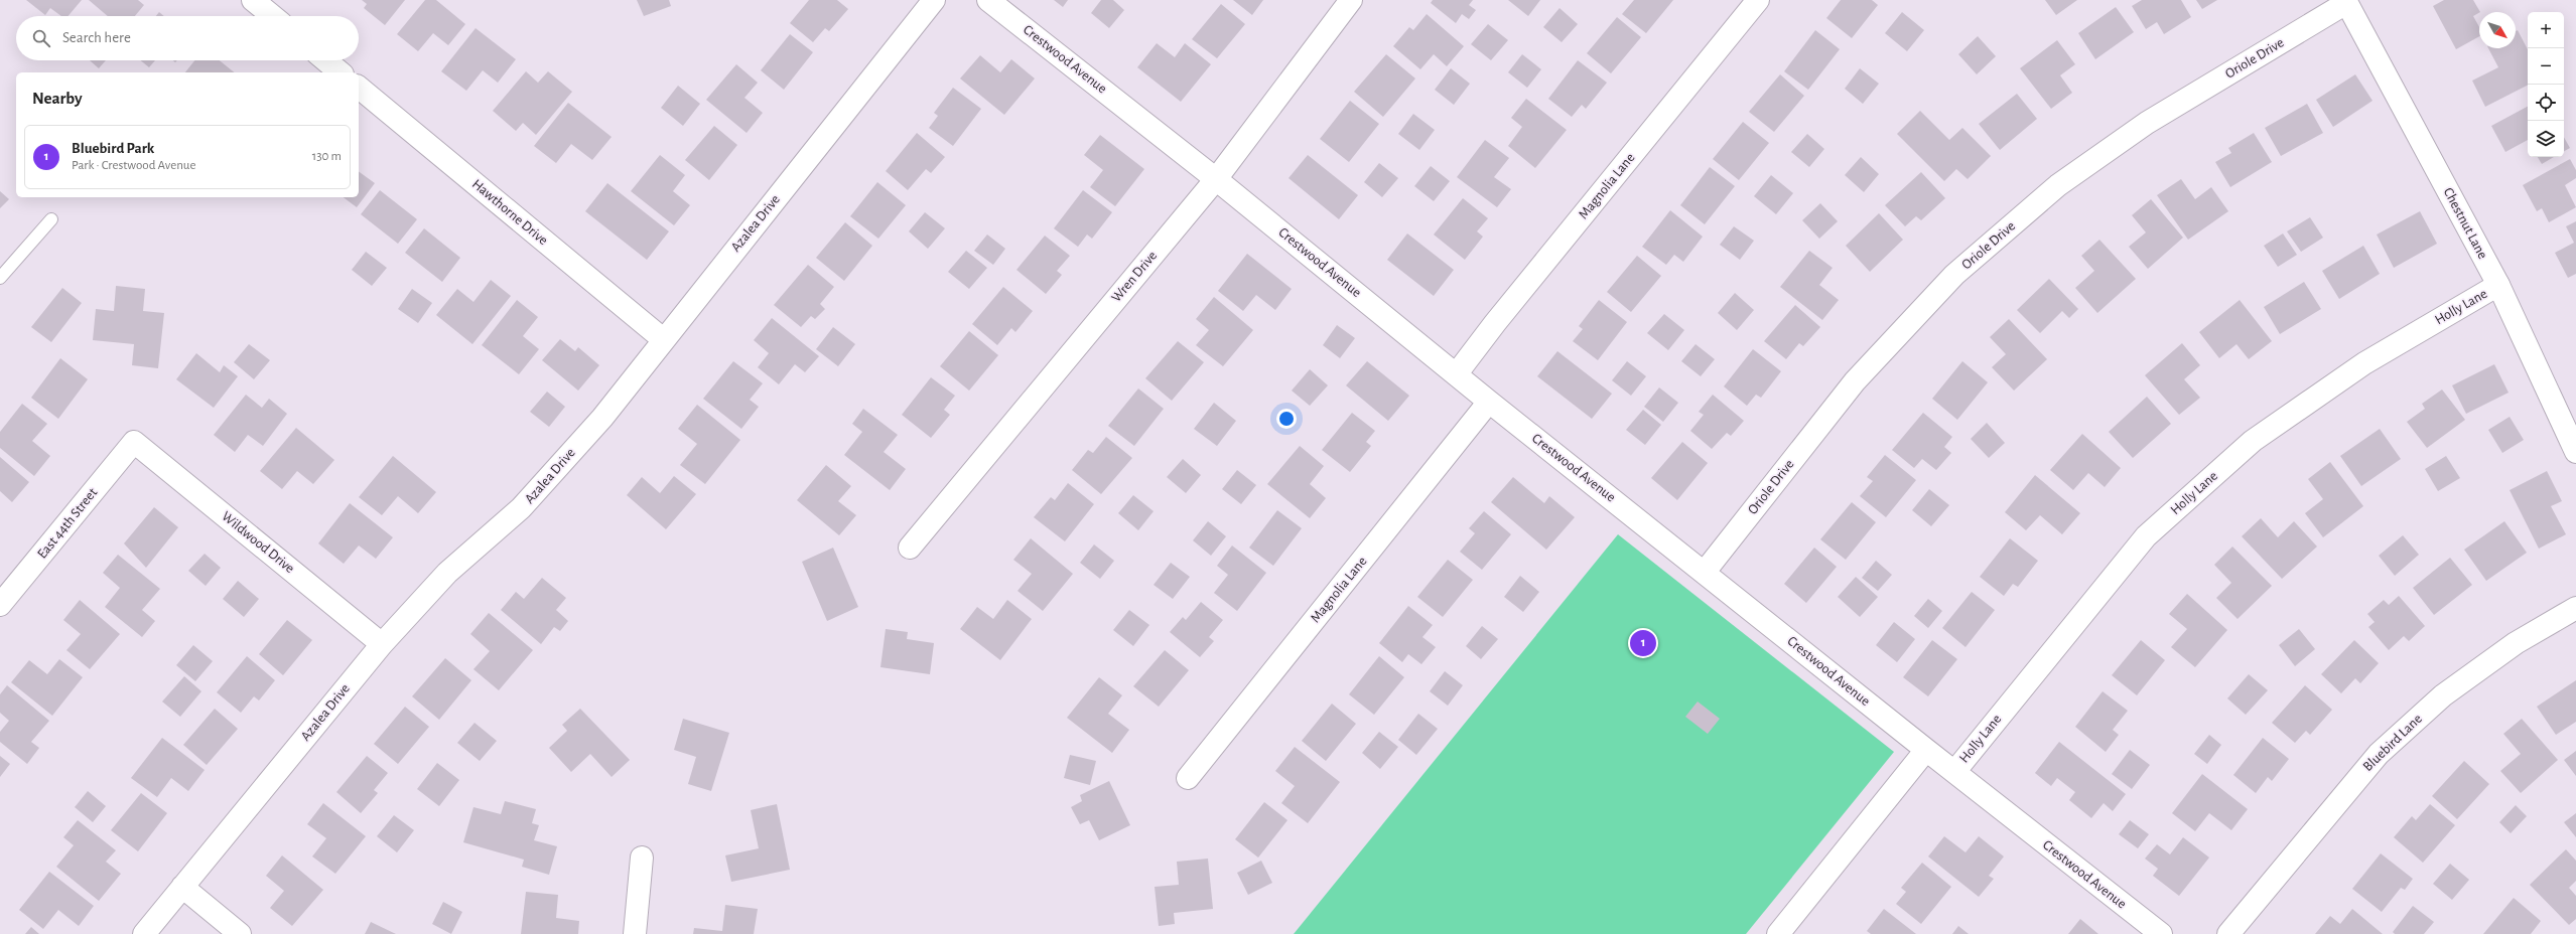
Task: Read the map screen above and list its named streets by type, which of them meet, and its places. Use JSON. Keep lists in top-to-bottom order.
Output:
{
  "streets": {
    "street": [
      "Oriole Drive",
      "Crestwood Avenue",
      "Magnolia Lane",
      "Hawthorne Drive",
      "Azalea Drive",
      "Chestnut Lane",
      "Wren Drive",
      "Holly Lane",
      "East 44th Street",
      "Wildwood Drive",
      "Bluebird Lane"
    ]
  },
  "crossings": [
    ["Oriole Drive", "Crestwood Avenue"],
    ["Oriole Drive", "Chestnut Lane"],
    ["Crestwood Avenue", "Magnolia Lane"],
    ["Crestwood Avenue", "Wren Drive"],
    ["Crestwood Avenue", "Holly Lane"],
    ["Hawthorne Drive", "Azalea Drive"],
    ["Azalea Drive", "Wildwood Drive"],
    ["Chestnut Lane", "Holly Lane"],
    ["East 44th Street", "Wildwood Drive"]
  ],
  "north": "bottom right",
  "page": {
    "map_buttons": ["+", "−"],
    "search": "Search here",
    "heading": "Nearby",
    "list": [
      {
        "mark": "1",
        "name": "Bluebird Park",
        "note": "Park · Crestwood Avenue",
        "value": "130 m"
      }
    ],
    "pins": "1"
  }
}
